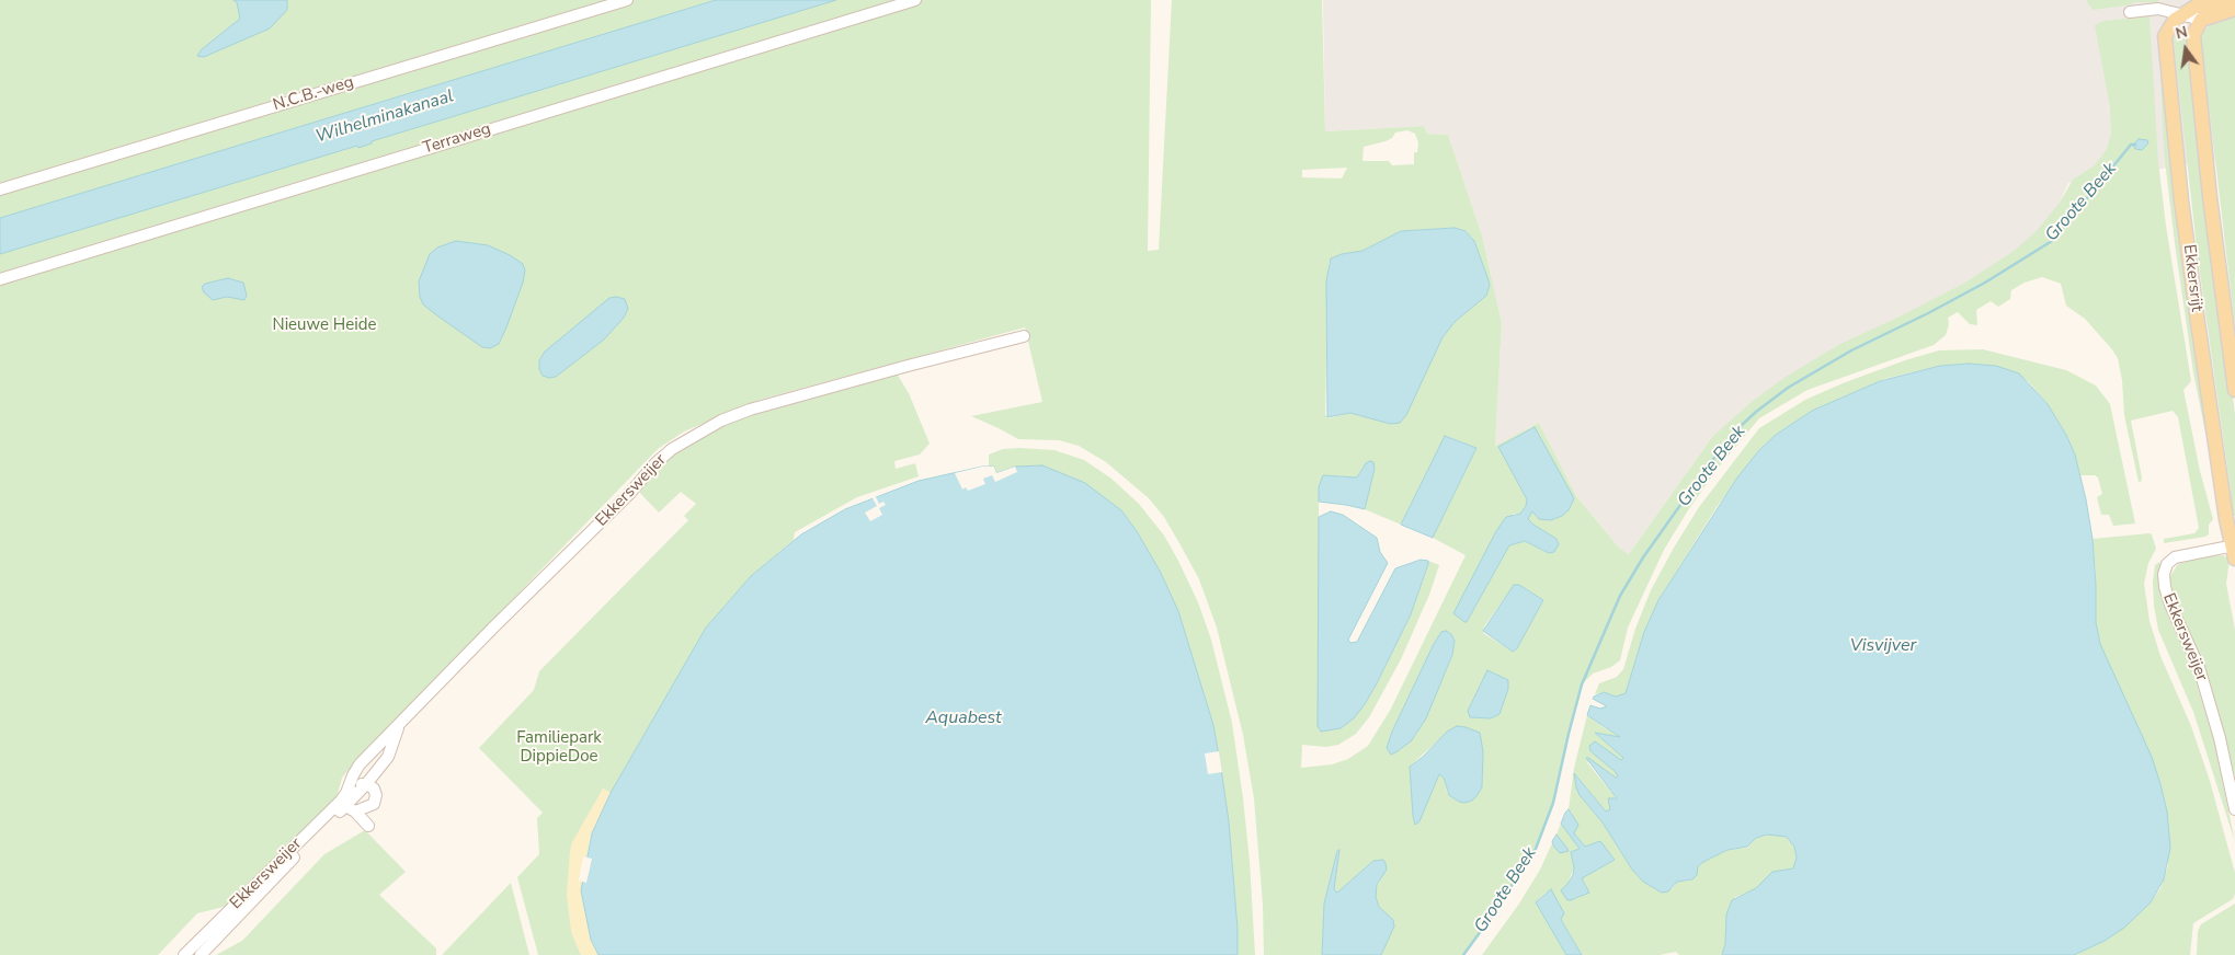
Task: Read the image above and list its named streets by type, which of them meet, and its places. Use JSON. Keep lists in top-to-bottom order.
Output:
{
  "streets": {
    "main road": ["Ekkersrijt"],
    "street": ["N.C.B.-weg", "Terraweg", "Ekkersweijer"]
  },
  "crossings": [
    ["Ekkersrijt", "Ekkersweijer"]
  ],
  "water": [
    "Wilhelminakanaal",
    "Groote Beek",
    "Visvijver",
    "Aquabest"
  ],
  "parks": ["Nieuwe Heide", "Familiepark DippieDoe"],
  "north": "top"
}
